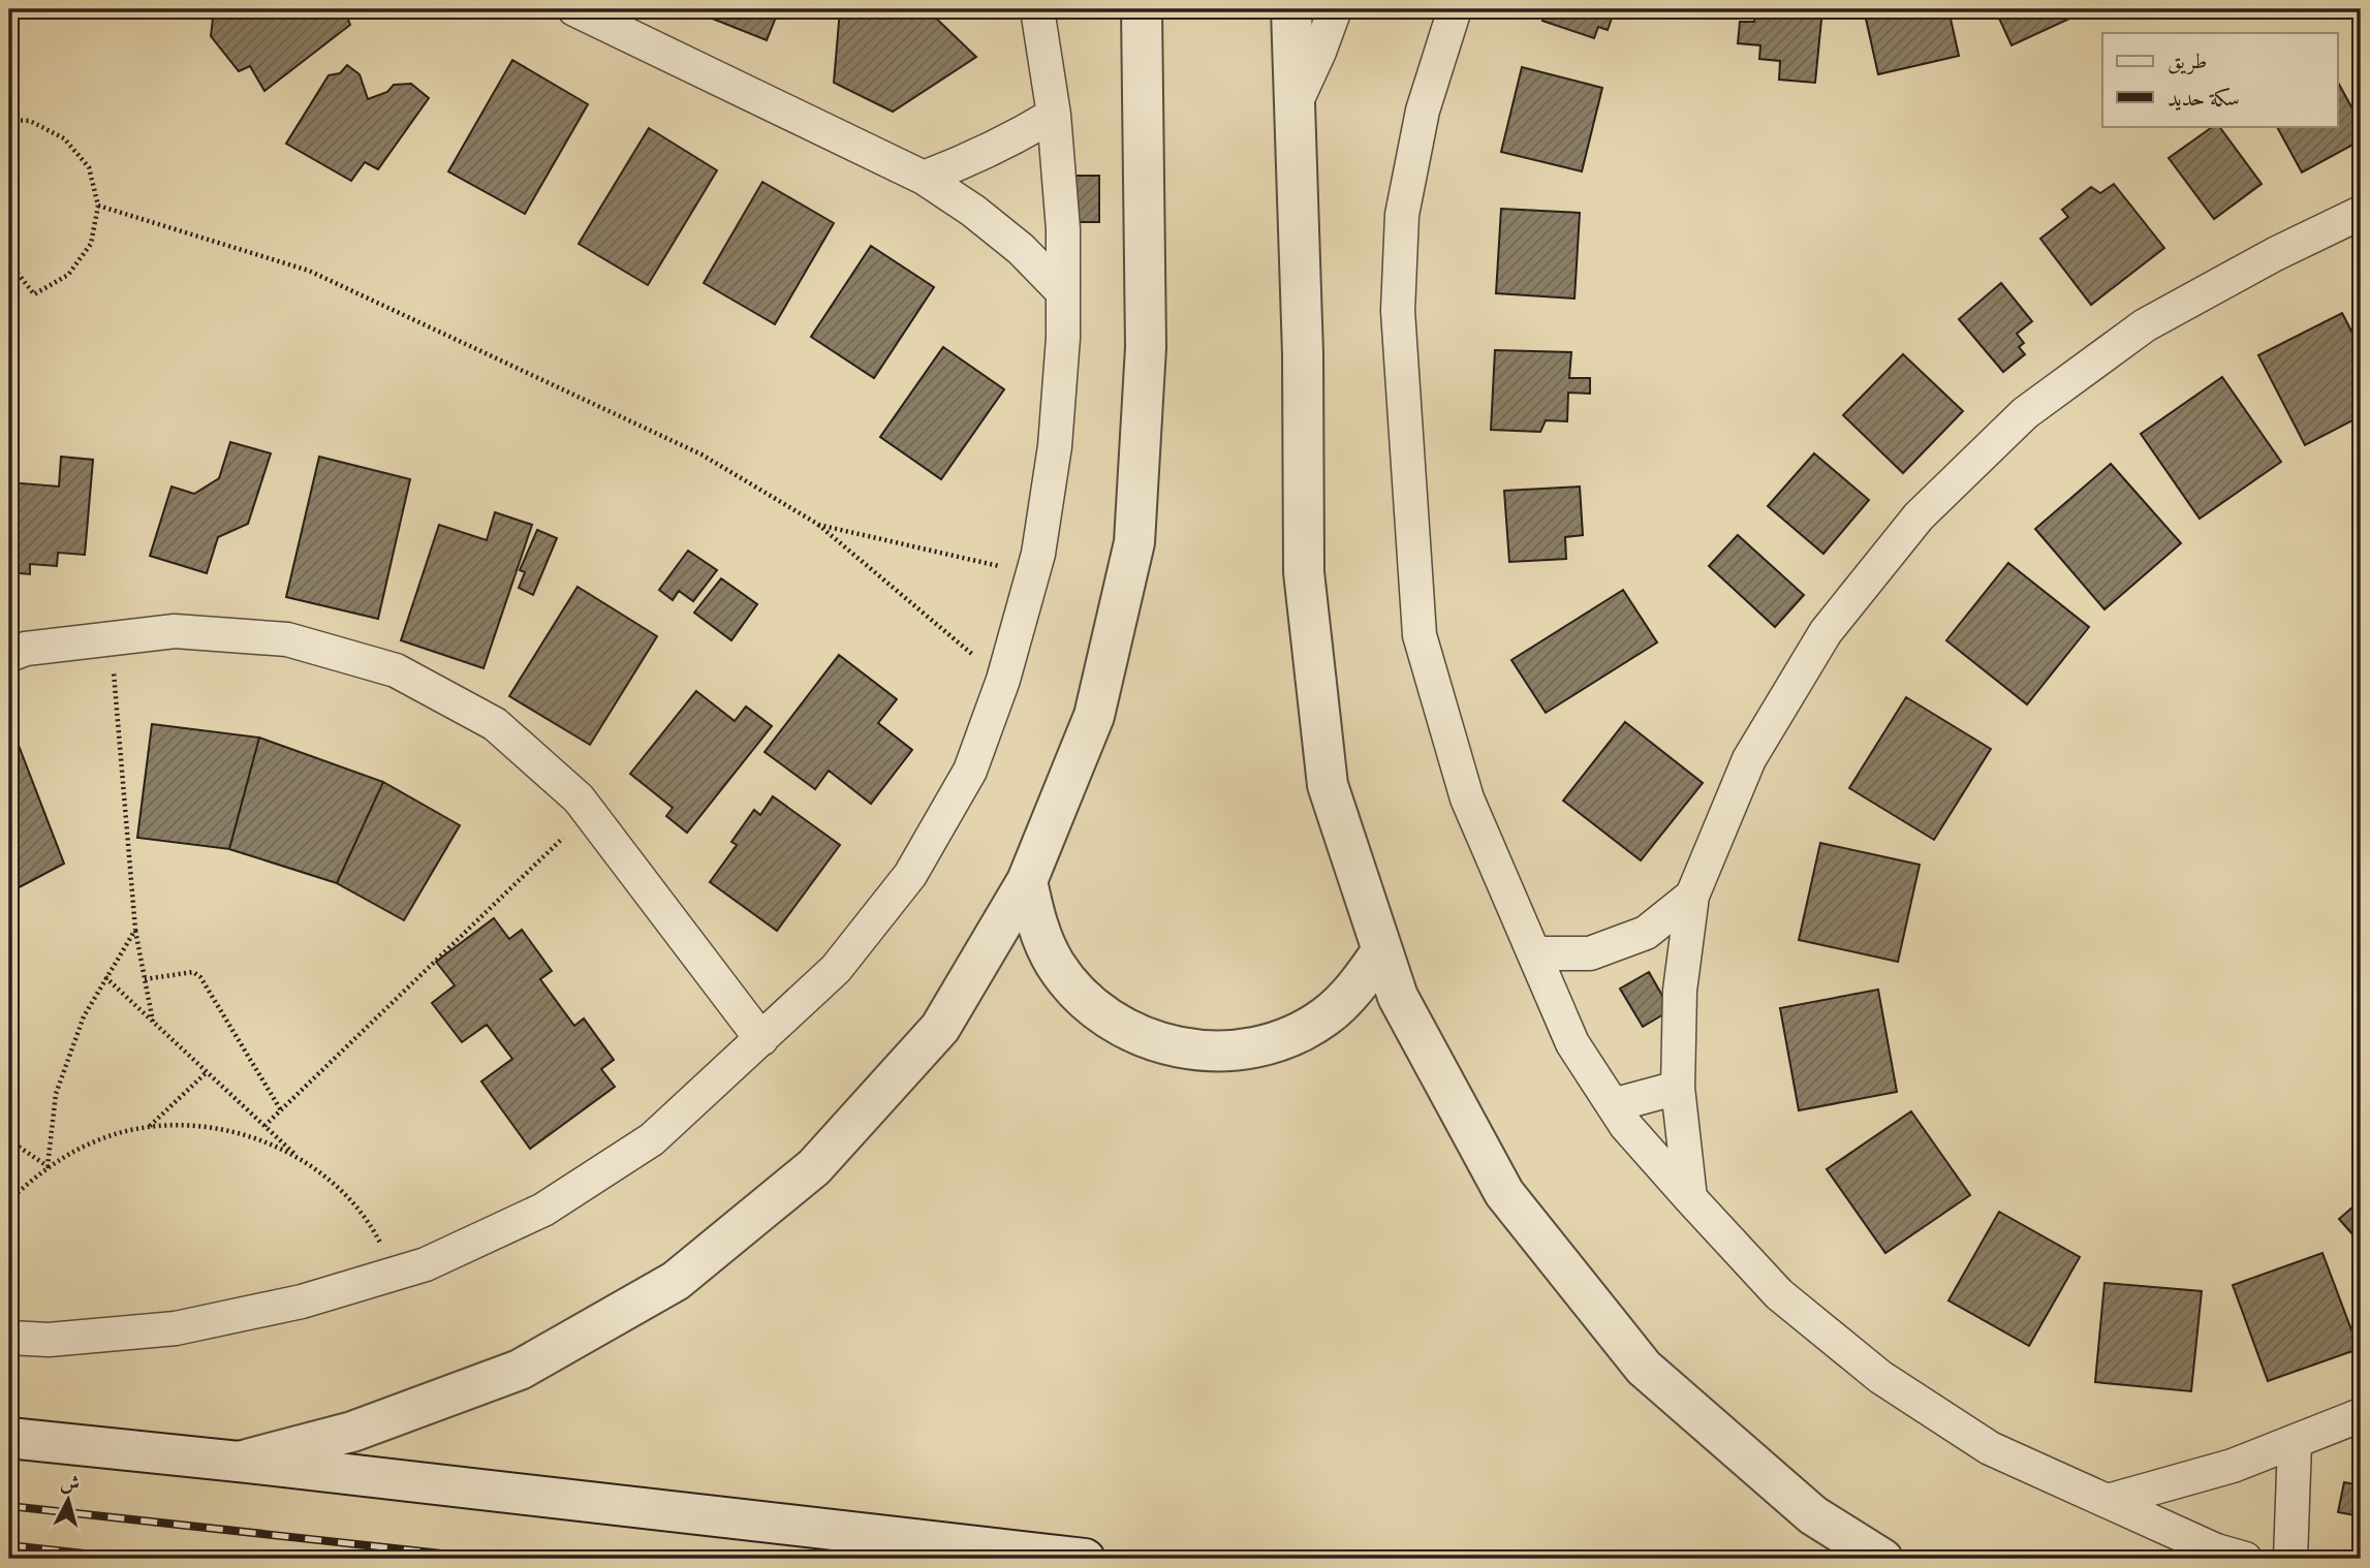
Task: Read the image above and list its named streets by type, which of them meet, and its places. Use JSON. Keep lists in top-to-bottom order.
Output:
{
  "legend": ["طريق", "سكة حديد"],
  "north": "top"
}
